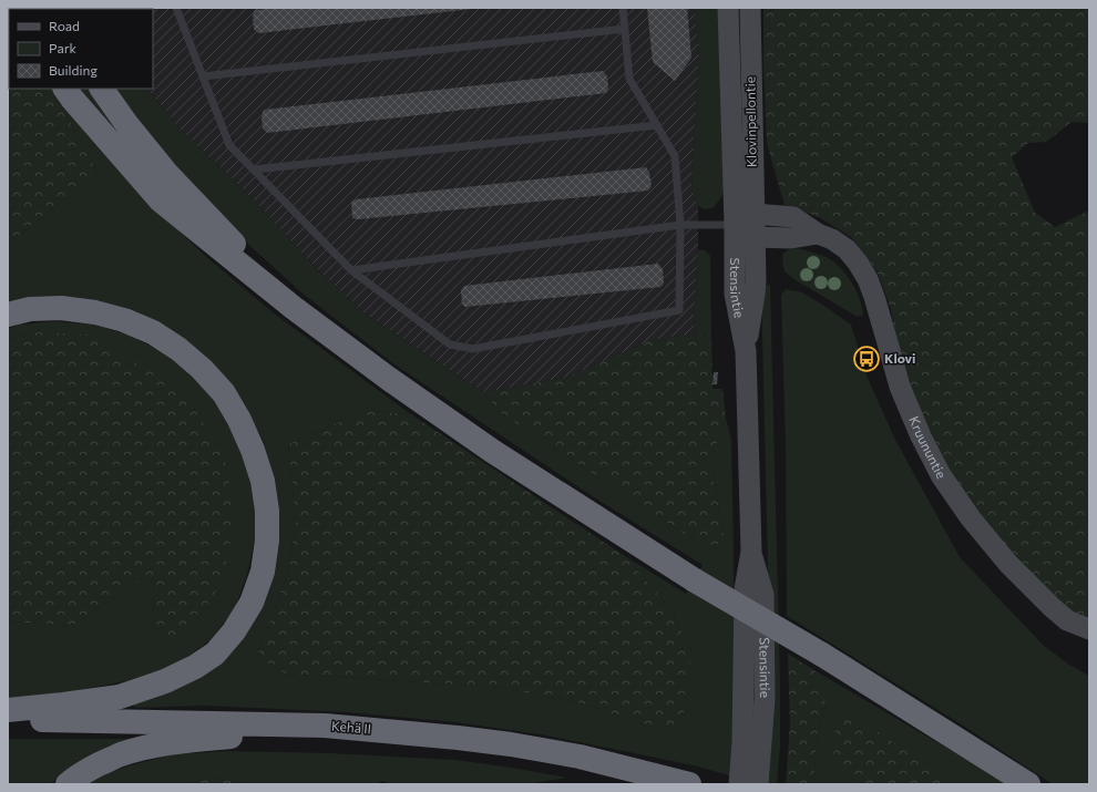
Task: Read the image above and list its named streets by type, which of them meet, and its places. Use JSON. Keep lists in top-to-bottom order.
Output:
{
  "streets": {
    "highway": ["Kehä II"],
    "main road": ["Klovinpellontie", "Stensintie", "Kruununtie"]
  },
  "crossings": [
    ["Klovinpellontie", "Stensintie"],
    ["Klovinpellontie", "Kruununtie"]
  ],
  "places": {
    "bus stop": ["Klovi"]
  },
  "legend": ["Road", "Park", "Building"]
}
